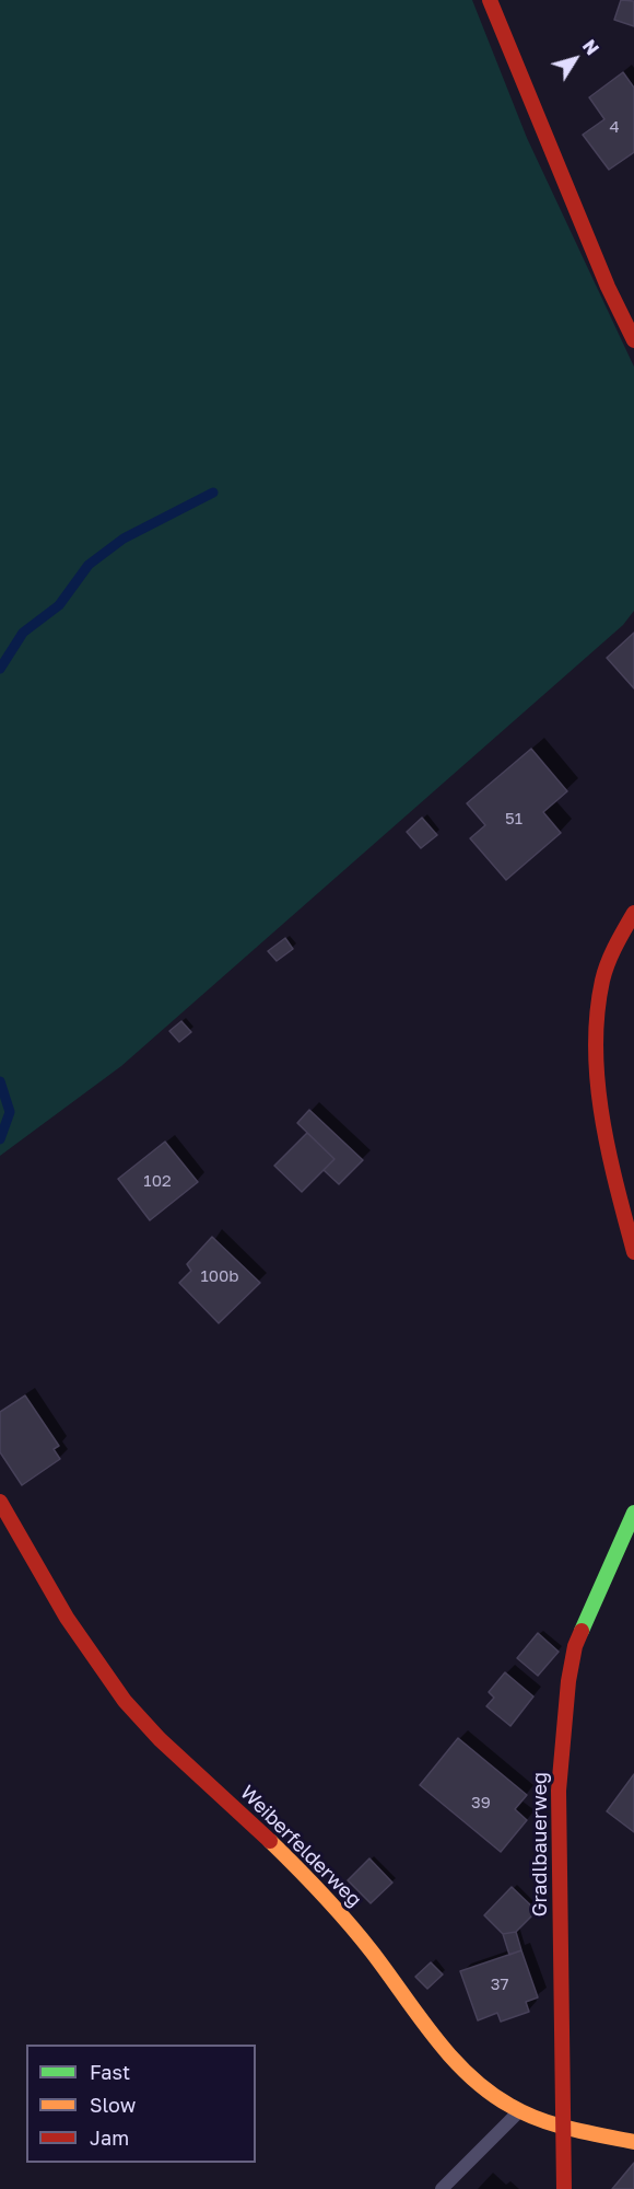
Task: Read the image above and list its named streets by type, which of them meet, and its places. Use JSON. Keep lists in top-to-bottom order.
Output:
{
  "streets": {
    "street": ["Gradlbauerweg", "Weiberfelderweg"]
  },
  "crossings": [
    ["Gradlbauerweg", "Weiberfelderweg"]
  ],
  "house_numbers": [
    "4",
    "51",
    "102",
    "100b",
    "39",
    "37"
  ],
  "legend": ["Fast", "Slow", "Jam"],
  "north": "top right"
}
